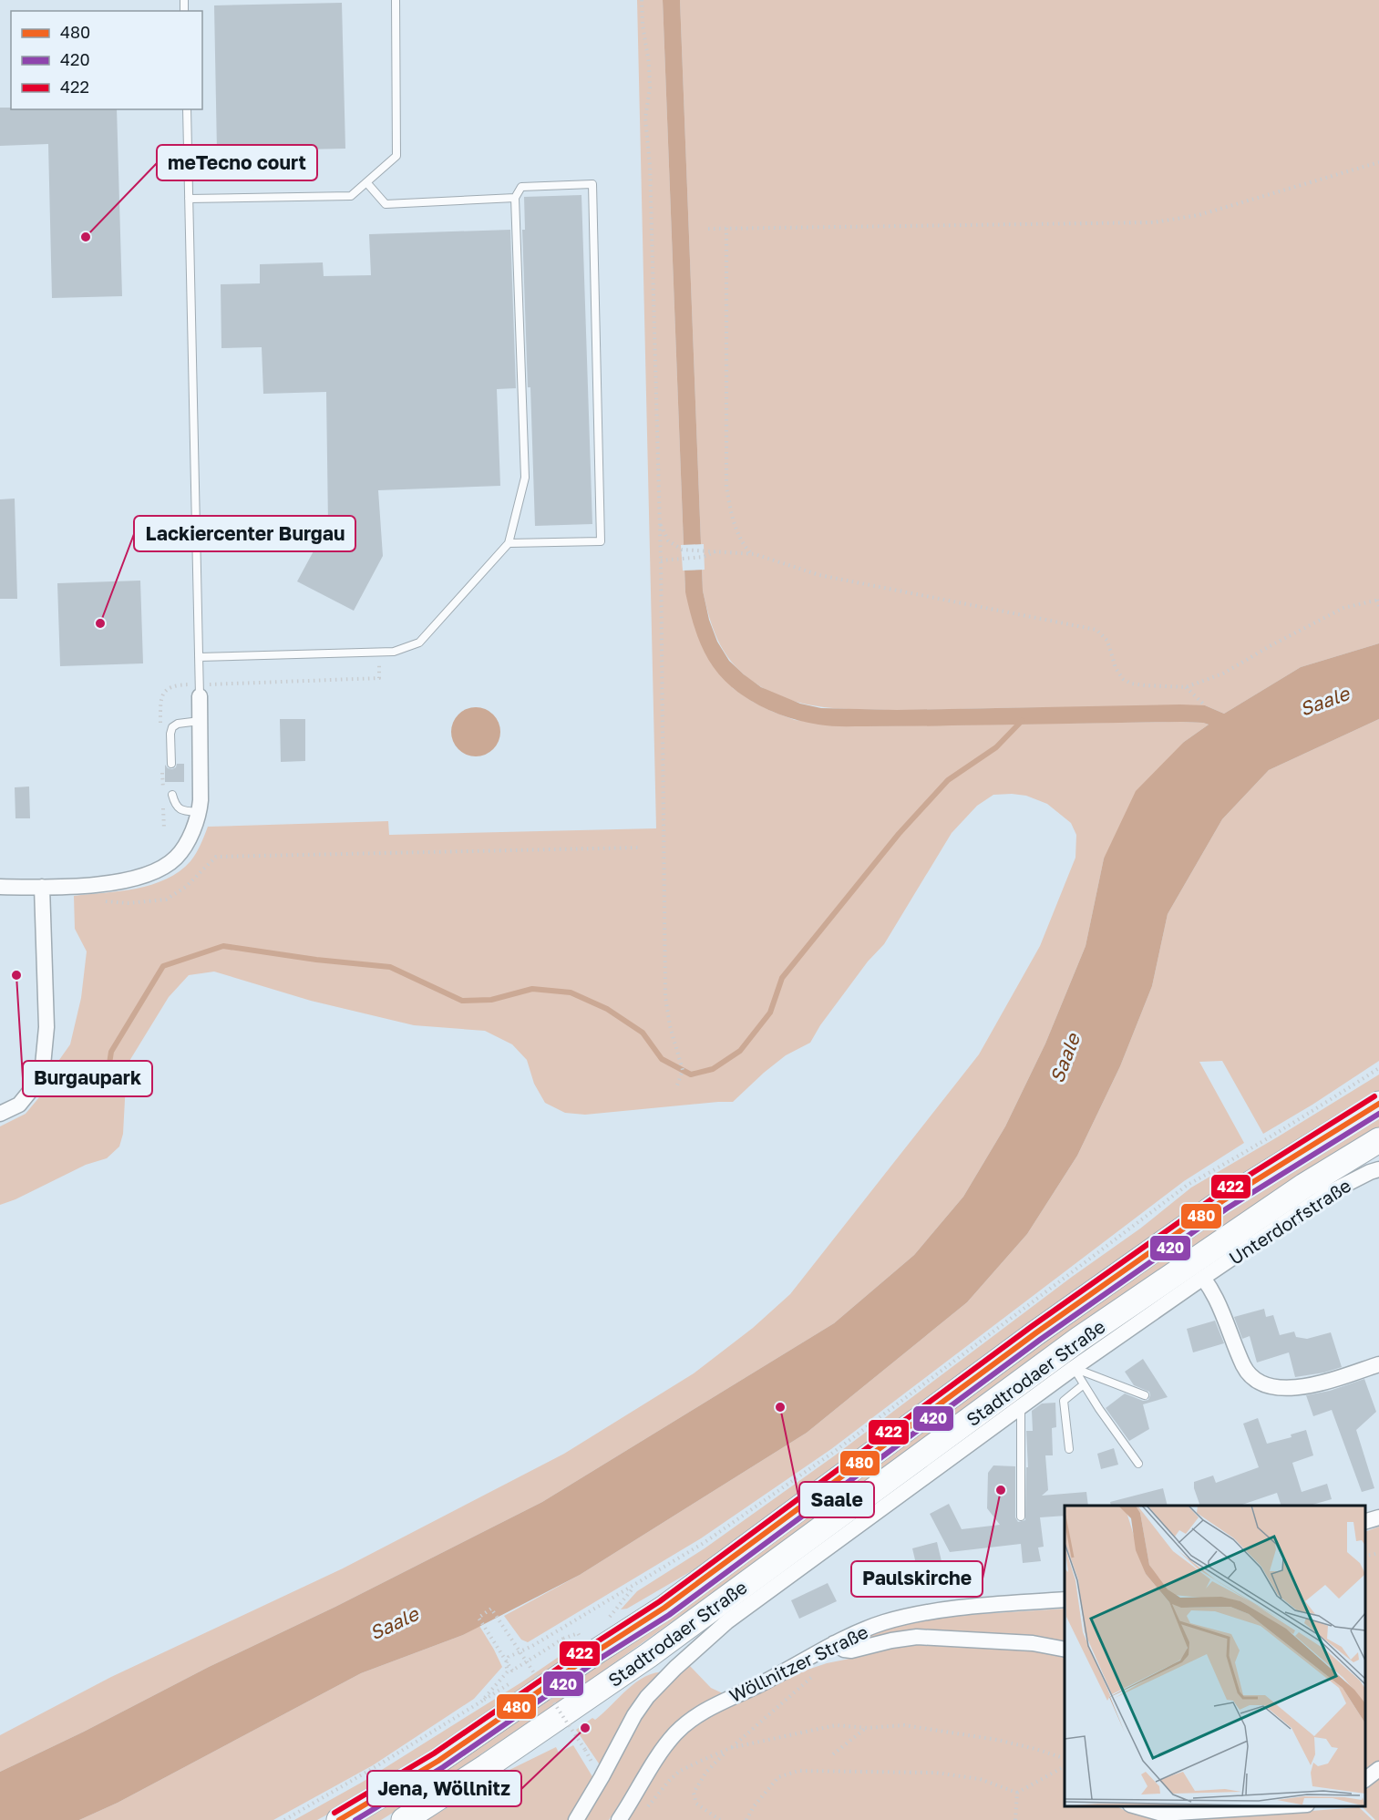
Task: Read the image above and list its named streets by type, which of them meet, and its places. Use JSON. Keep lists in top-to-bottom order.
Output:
{
  "streets": {
    "main road": ["Stadtrodaer Straße"],
    "street": ["Unterdorfstraße", "Wöllnitzer Straße"]
  },
  "water": ["Saale"],
  "places": [
    "meTecno court",
    "Lackiercenter Burgau",
    "Burgaupark",
    "Saale",
    "Paulskirche",
    "Jena, Wöllnitz"
  ],
  "lines": ["transit line 422", "transit line 480", "transit line 420"],
  "legend": ["480", "420", "422"]
}
